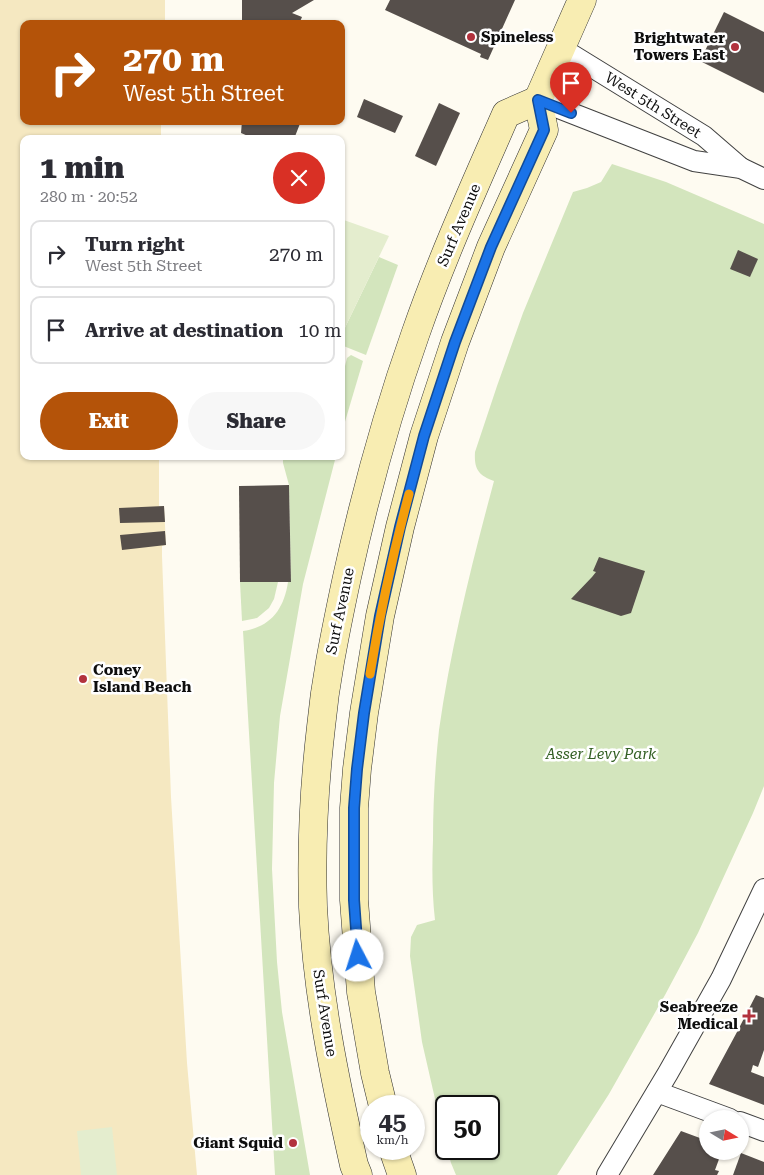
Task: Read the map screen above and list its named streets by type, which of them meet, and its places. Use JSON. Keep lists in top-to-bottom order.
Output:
{
  "streets": {
    "main road": ["Surf Avenue"],
    "street": ["West 5th Street"]
  },
  "crossings": [
    ["West 5th Street", "Surf Avenue"]
  ],
  "parks": ["Asser Levy Park"],
  "places": {
    "other": [
      "Spineless",
      "Brightwater Towers East",
      "Coney Island Beach",
      "Giant Squid"
    ],
    "health": ["Seabreeze Medical"]
  },
  "north": "right",
  "page": {
    "turn": ["270 m", "West 5th Street"],
    "heading": ["1 min", "280 m · 20:52"],
    "list": [
      {
        "name": "Turn right",
        "note": "West 5th Street",
        "value": "270 m"
      },
      {
        "name": "Arrive at destination",
        "value": "10 m"
      }
    ],
    "buttons": ["Exit", "Share"],
    "speed": "45 km/h",
    "limit": "50"
  }
}
